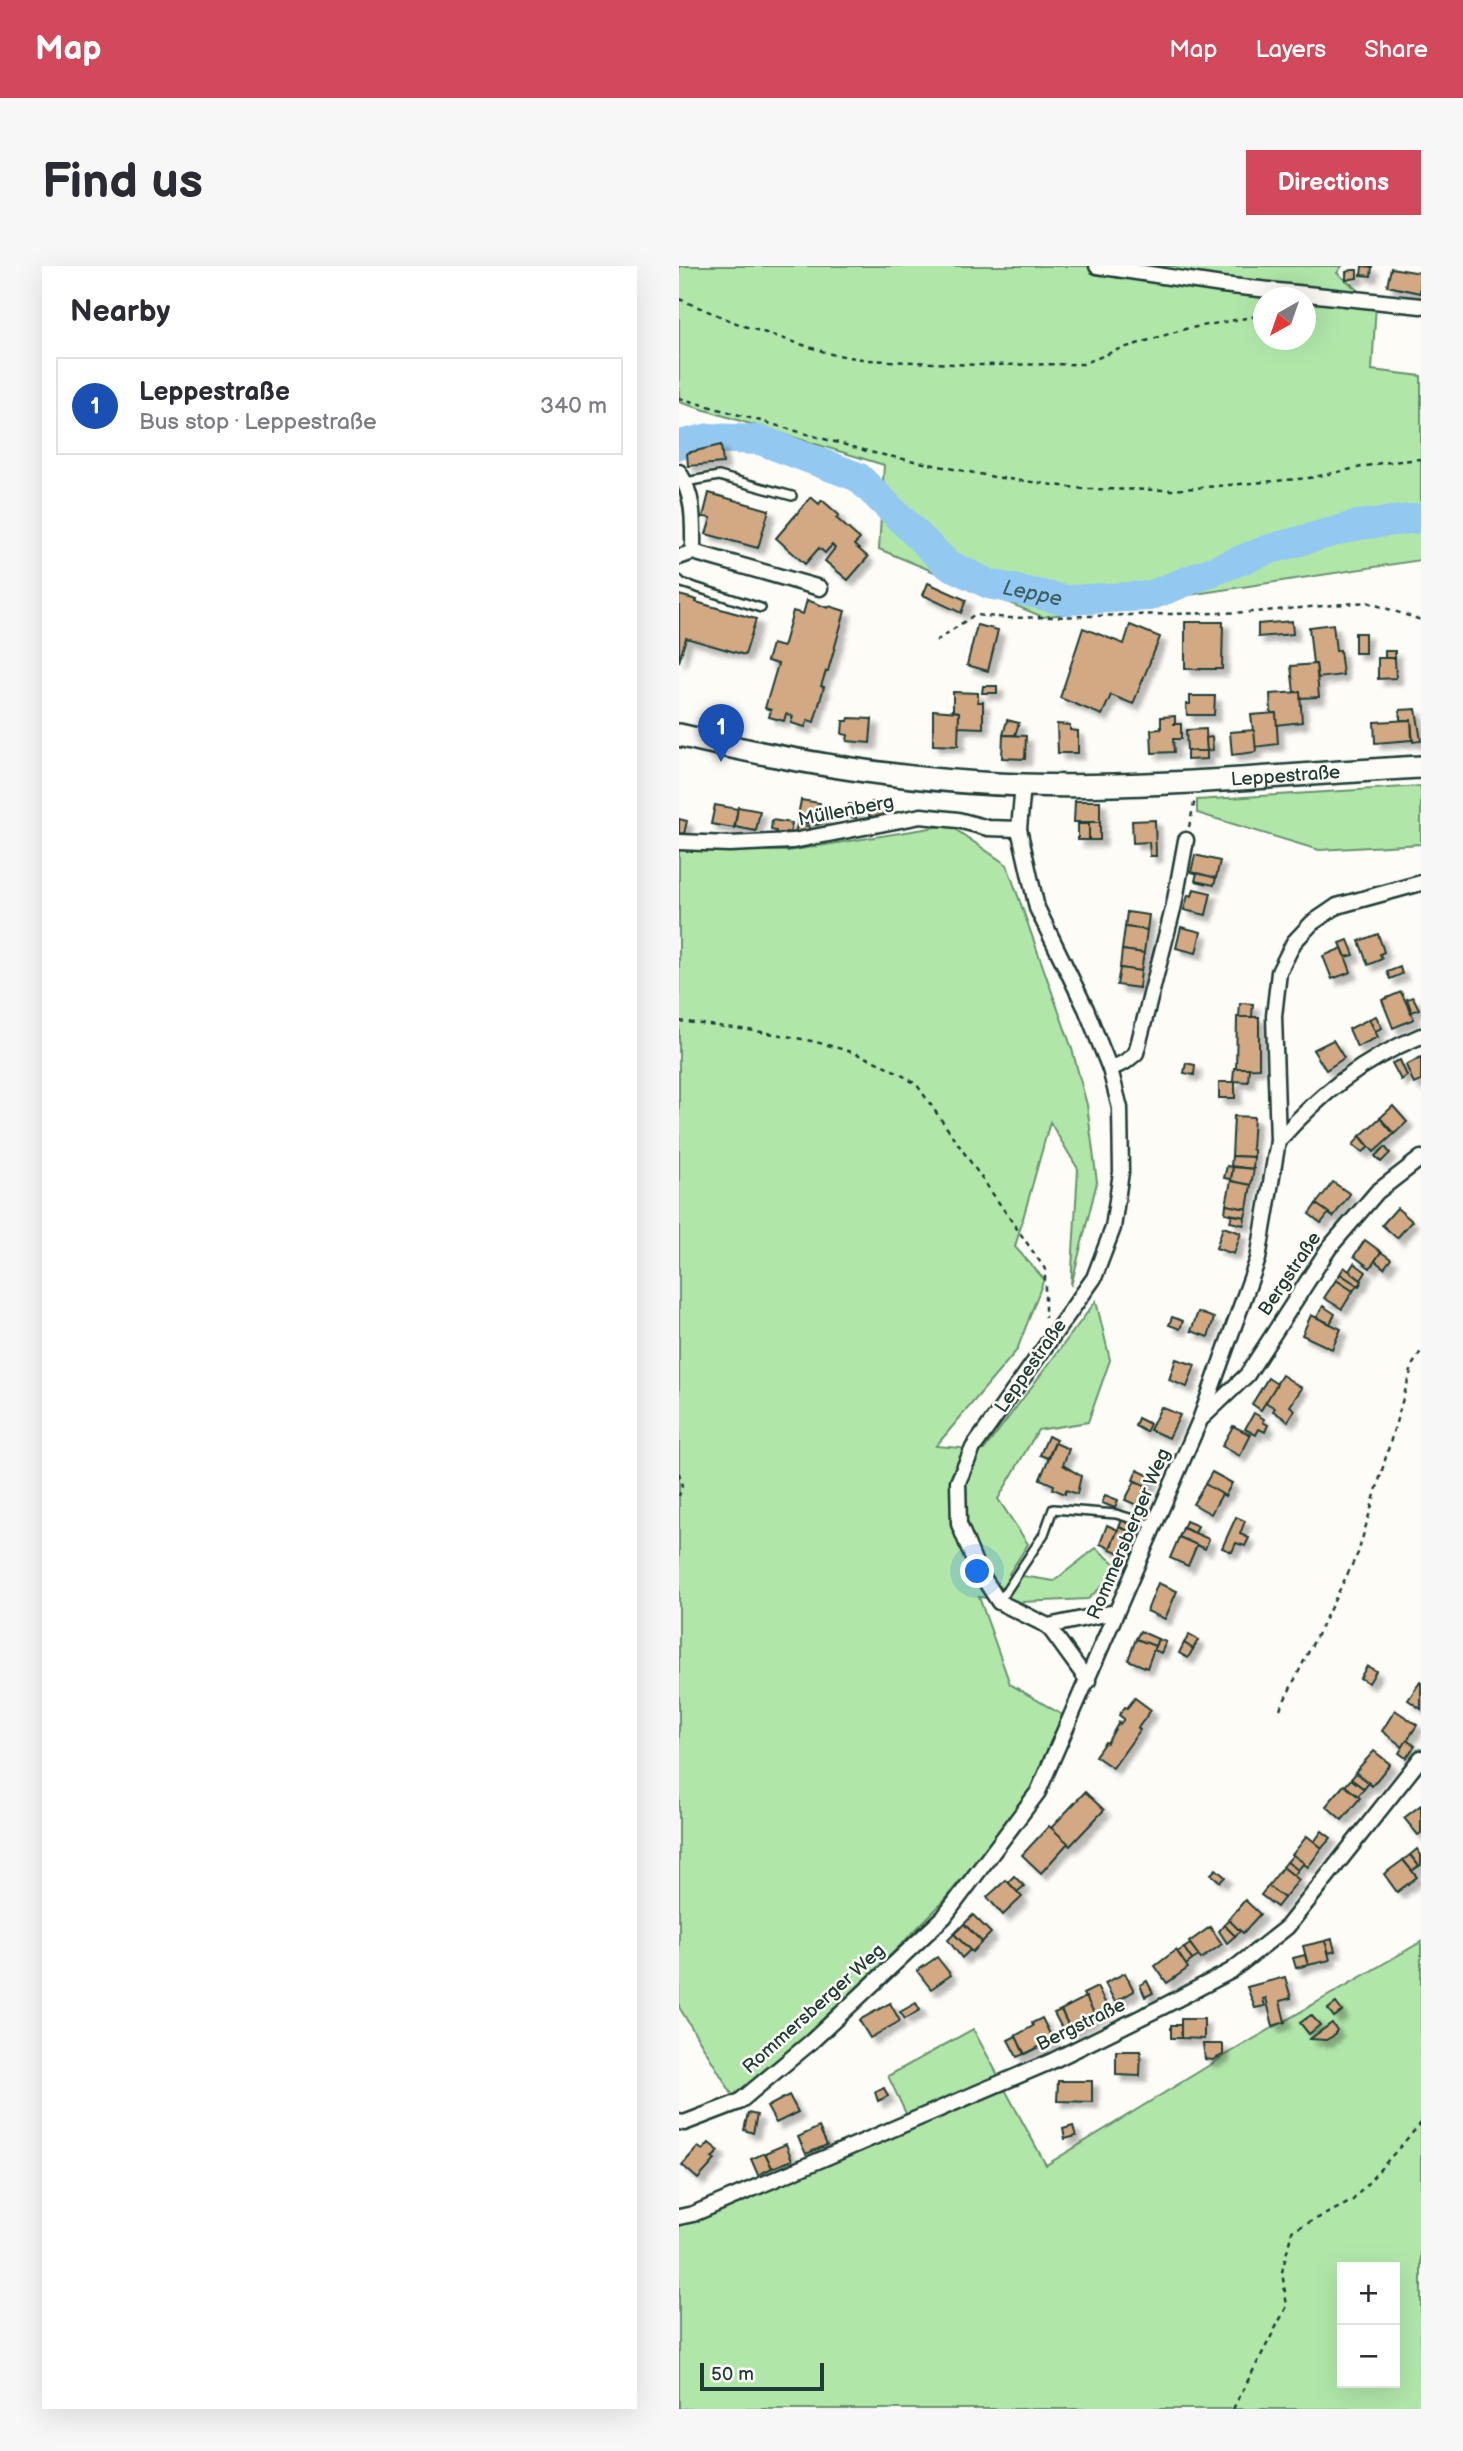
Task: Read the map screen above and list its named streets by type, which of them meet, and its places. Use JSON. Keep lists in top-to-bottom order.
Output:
{
  "streets": {
    "main road": ["Leppestraße"],
    "street": ["Müllenberg", "Bergstraße", "Rommersberger Weg"]
  },
  "crossings": [
    ["Leppestraße", "Müllenberg"],
    ["Bergstraße", "Rommersberger Weg"]
  ],
  "water": ["Leppe"],
  "scale_bar": "50 m",
  "north": "bottom left",
  "page": {
    "header": "Map",
    "nav": ["Map", "Layers", "Share"],
    "buttons": "Directions",
    "title": "Find us",
    "heading": "Nearby",
    "list": [
      {
        "mark": "1",
        "name": "Leppestraße",
        "note": "Bus stop · Leppestraße",
        "value": "340 m"
      }
    ],
    "pins": "1",
    "map_buttons": ["+", "−"],
    "scale": "50 m"
  }
}
